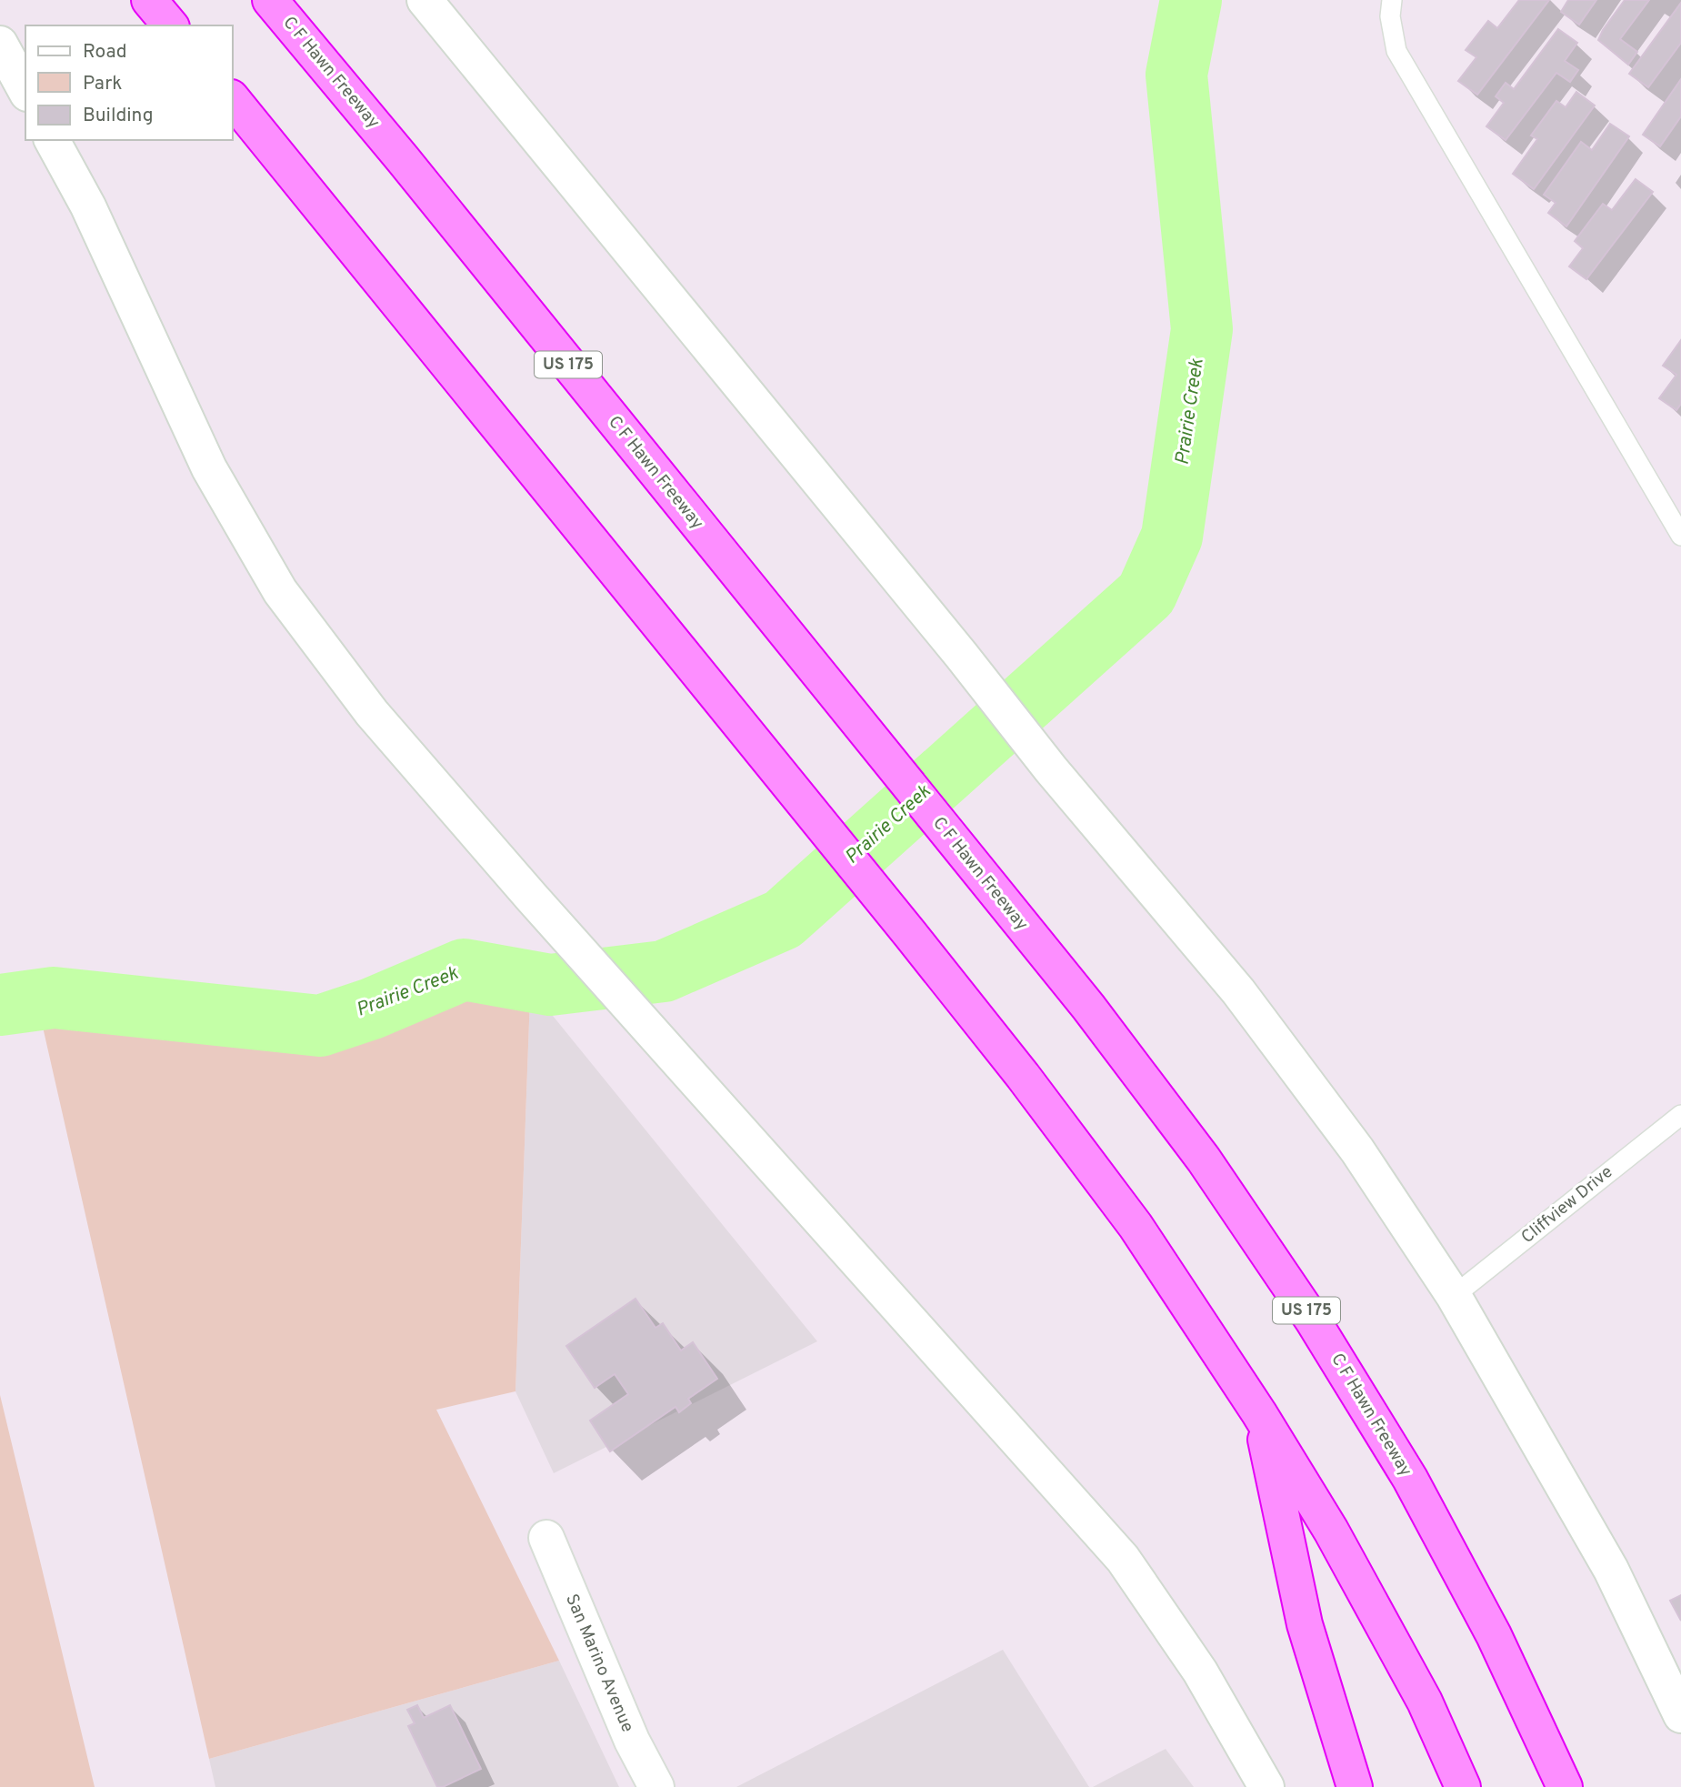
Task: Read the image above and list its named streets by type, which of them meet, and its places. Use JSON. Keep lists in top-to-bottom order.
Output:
{
  "streets": {
    "highway": ["C F Hawn Freeway", "US 175"],
    "main road": ["San Marino Avenue"],
    "lane": ["Cliffview Drive"]
  },
  "water": ["Prairie Creek"],
  "legend": ["Road", "Park", "Building"]
}
